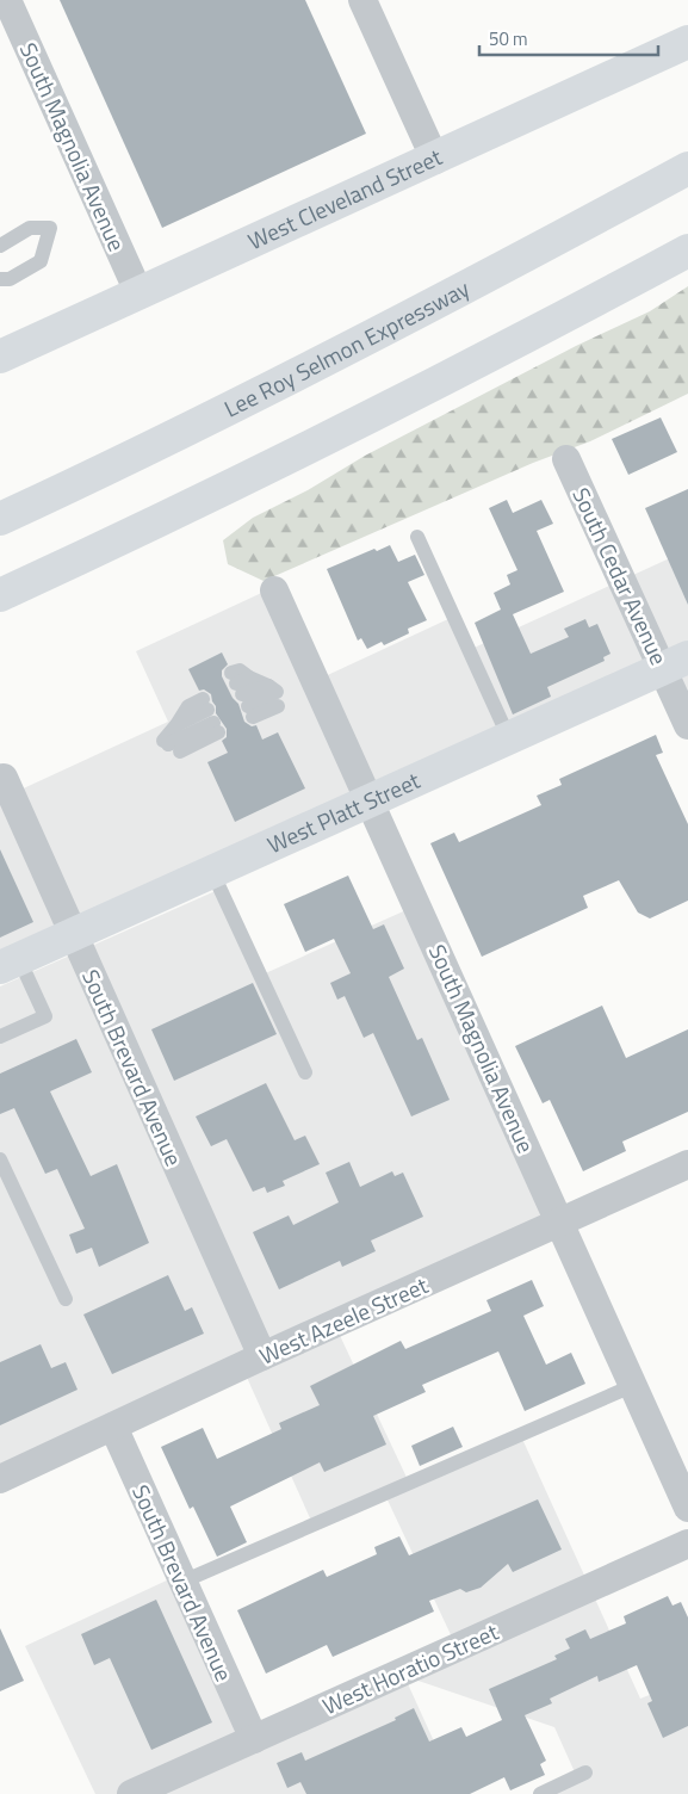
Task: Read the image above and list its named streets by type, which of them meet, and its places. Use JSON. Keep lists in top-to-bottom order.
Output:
{
  "streets": {
    "main road": ["West Cleveland Street", "Lee Roy Selmon Expressway", "West Platt Street"],
    "street": [
      "South Magnolia Avenue",
      "South Cedar Avenue",
      "South Brevard Avenue",
      "West Azeele Street",
      "West Horatio Street"
    ]
  },
  "crossings": [
    ["South Magnolia Avenue", "West Cleveland Street"],
    ["South Magnolia Avenue", "West Platt Street"],
    ["South Magnolia Avenue", "West Azeele Street"],
    ["South Cedar Avenue", "West Platt Street"],
    ["West Platt Street", "South Brevard Avenue"],
    ["South Brevard Avenue", "West Azeele Street"],
    ["South Brevard Avenue", "West Horatio Street"]
  ],
  "scale_bar": "50 m"
}
